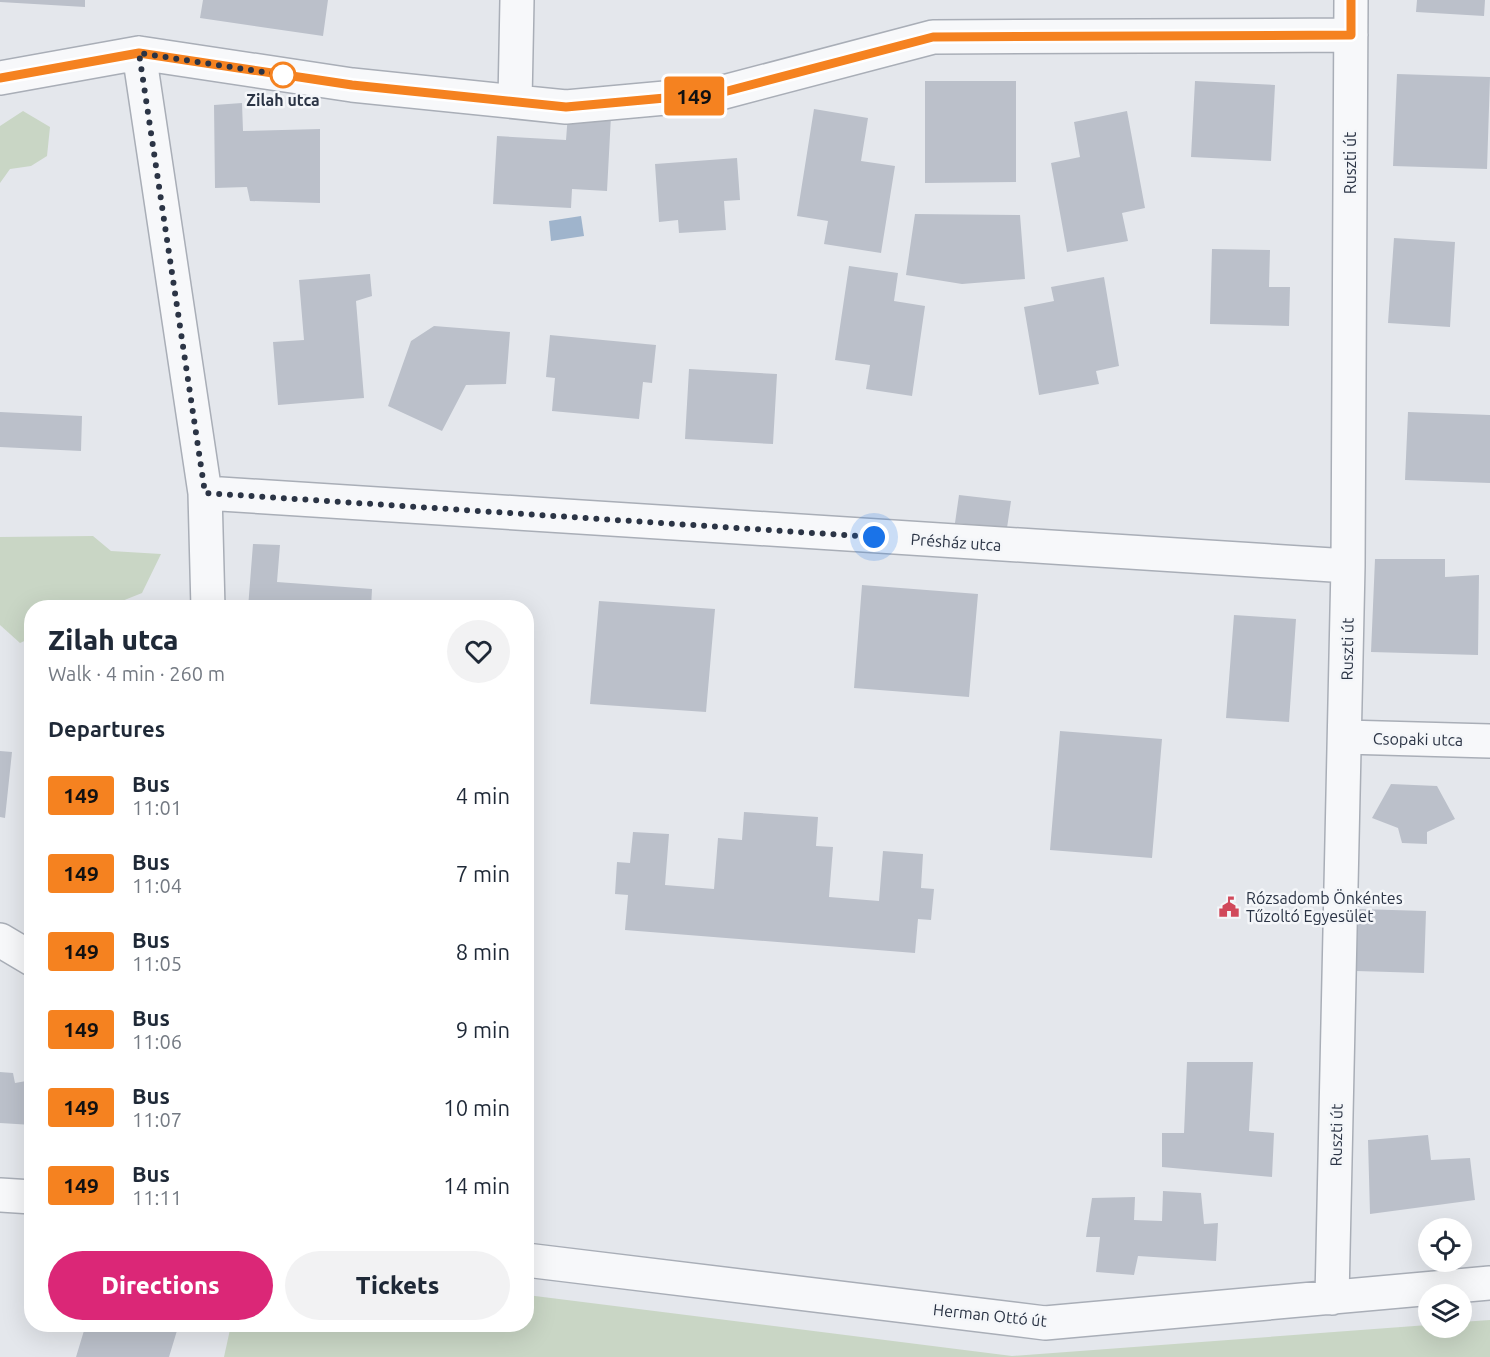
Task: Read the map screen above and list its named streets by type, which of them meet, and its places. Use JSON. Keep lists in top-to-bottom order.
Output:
{
  "streets": {
    "street": [
      "Ruszti út",
      "Présház utca",
      "Csopaki utca",
      "Herman Ottó út"
    ]
  },
  "crossings": [
    ["Ruszti út", "Présház utca"],
    ["Ruszti út", "Csopaki utca"],
    ["Ruszti út", "Herman Ottó út"]
  ],
  "places": {
    "other": ["Zilah utca"],
    "public building": ["Rózsadomb Önkéntes Tűzoltó Egyesület"]
  },
  "lines": ["bus line 149"],
  "page": {
    "on_map": "149",
    "heading": [
      ["Zilah utca", "Walk · 4 min · 260 m"],
      "Departures"
    ],
    "list": [
      {
        "mark": "149",
        "name": "Bus",
        "note": "11:01",
        "value": "4 min"
      },
      {
        "mark": "149",
        "name": "Bus",
        "note": "11:04",
        "value": "7 min"
      },
      {
        "mark": "149",
        "name": "Bus",
        "note": "11:05",
        "value": "8 min"
      },
      {
        "mark": "149",
        "name": "Bus",
        "note": "11:06",
        "value": "9 min"
      },
      {
        "mark": "149",
        "name": "Bus",
        "note": "11:07",
        "value": "10 min"
      },
      {
        "mark": "149",
        "name": "Bus",
        "note": "11:11",
        "value": "14 min"
      }
    ],
    "buttons": ["Directions", "Tickets"]
  }
}
